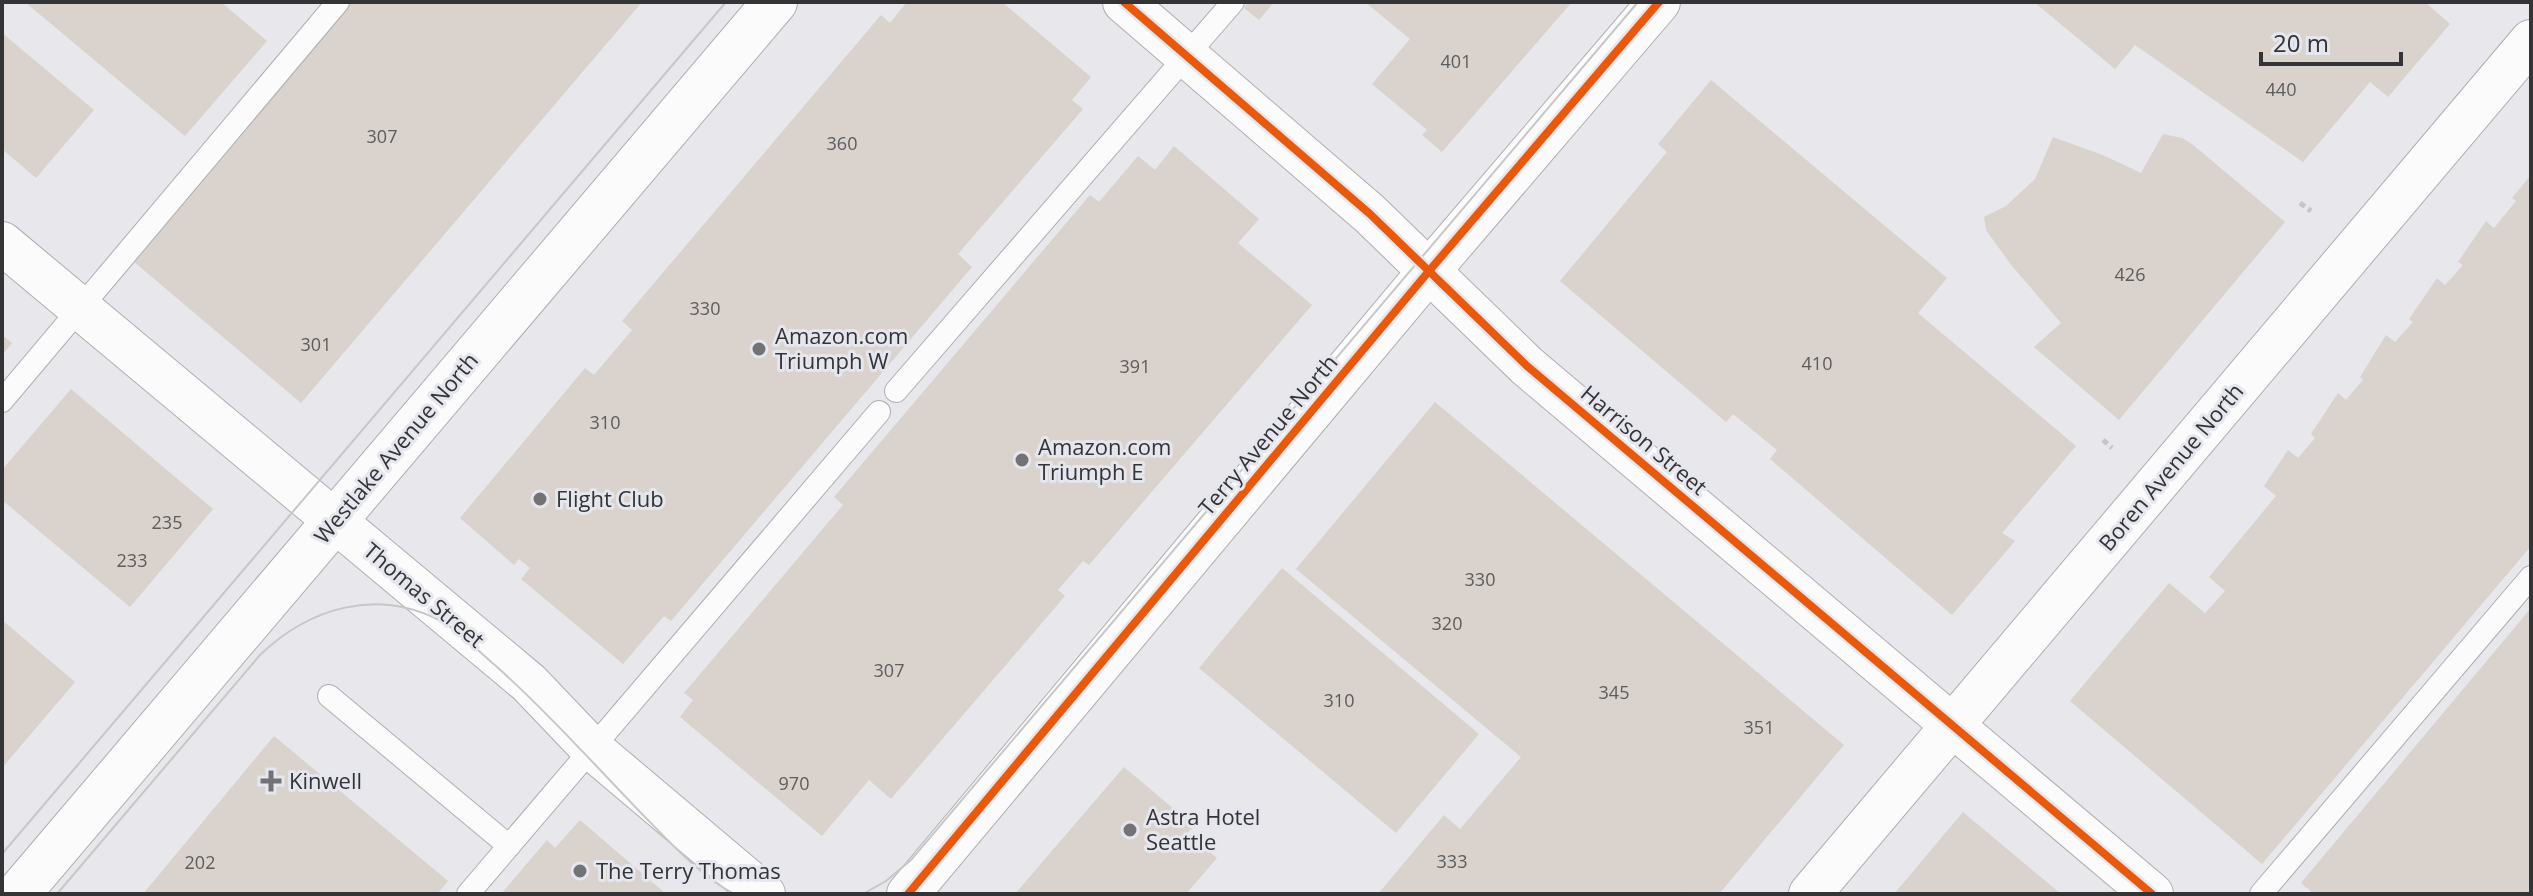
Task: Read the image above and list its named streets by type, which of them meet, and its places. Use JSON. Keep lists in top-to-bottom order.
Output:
{
  "streets": {
    "main road": ["Westlake Avenue North"],
    "street": [
      "Terry Avenue North",
      "Harrison Street",
      "Boren Avenue North",
      "Thomas Street"
    ]
  },
  "crossings": [
    ["Terry Avenue North", "Harrison Street"],
    ["Harrison Street", "Boren Avenue North"],
    ["Westlake Avenue North", "Thomas Street"]
  ],
  "places": {
    "other": [
      "Amazon.com Triumph W",
      "Amazon.com Triumph E",
      "Flight Club",
      "Astra Hotel Seattle",
      "The Terry Thomas"
    ],
    "health": ["Kinwell"]
  },
  "house_numbers": [
    "401",
    "440",
    "307",
    "360",
    "426",
    "330",
    "301",
    "410",
    "391",
    "310",
    "235",
    "233",
    "330",
    "320",
    "307",
    "345",
    "310",
    "351",
    "970",
    "333",
    "202"
  ],
  "scale_bar": "20 m"
}
